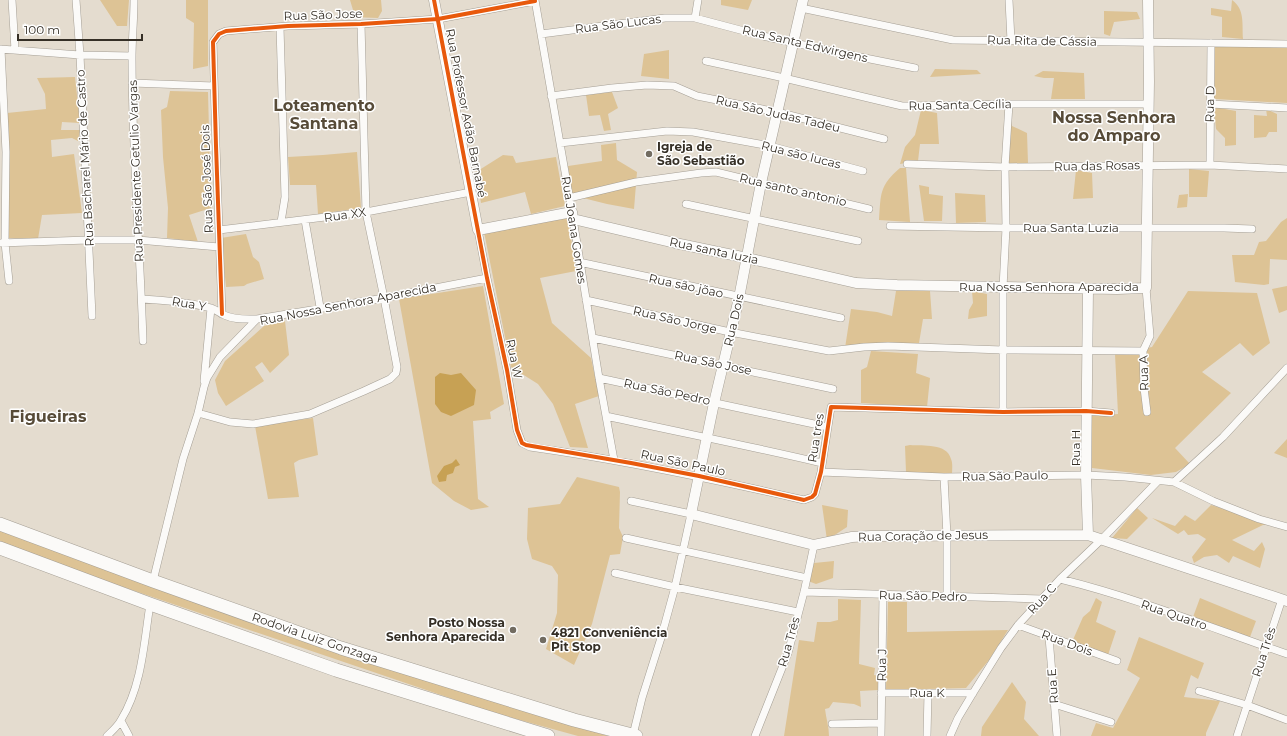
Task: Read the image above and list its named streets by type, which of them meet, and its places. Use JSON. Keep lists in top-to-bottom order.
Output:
{
  "streets": {
    "highway": ["Rodovia Luiz Gonzaga"],
    "main road": [
      "Rua Professor Adão Barnabé",
      "Rua santa luzia",
      "Rua Nossa Senhora Aparecida",
      "Rua Dois",
      "Rua H",
      "Rua Coração de Jesus"
    ],
    "street": [
      "Rua São Jose",
      "Rua São Lucas",
      "Rua Rita de Cássia",
      "Rua Santa Edwirgens",
      "Rua D",
      "Rua Santa Cecília",
      "Rua São Judas Tadeu",
      "Rua são lucas",
      "Rua Bacharel Mário de Castro",
      "Rua das Rosas",
      "Rua Presidente Getulio Vargas",
      "Rua São José Dois",
      "Rua santo antonio",
      "Rua XX",
      "Rua Santa Luzia",
      "Rua Joana Gomes",
      "Rua são jõao",
      "Rua Y",
      "Rua São Jorge",
      "Rua W",
      "Rua A",
      "Rua São Pedro",
      "Rua tres",
      "Rua São Paulo",
      "Rua C",
      "Rua Quatro",
      "Rua Três",
      "Rua J",
      "Rua E",
      "Rua K"
    ]
  },
  "crossings": [
    ["Rua São Jose", "Rua Professor Adão Barnabé"],
    ["Rua São Jose", "Rua São José Dois"],
    ["Rua São Jose", "Rua Joana Gomes"],
    ["Rua São Jose", "Rua Dois"],
    ["Rua São Lucas", "Rua Santa Edwirgens"],
    ["Rua São Lucas", "Rua Joana Gomes"],
    ["Rua Rita de Cássia", "Rua D"],
    ["Rua Rita de Cássia", "Rua Nossa Senhora Aparecida"],
    ["Rua Rita de Cássia", "Rua Dois"],
    ["Rua Santa Edwirgens", "Rua Dois"],
    ["Rua D", "Rua das Rosas"],
    ["Rua Santa Cecília", "Rua Nossa Senhora Aparecida"],
    ["Rua Santa Cecília", "Rua Dois"],
    ["Rua Professor Adão Barnabé", "Rua XX"],
    ["Rua São Judas Tadeu", "Rua Joana Gomes"],
    ["Rua São Judas Tadeu", "Rua Dois"],
    ["Rua são lucas", "Rua Joana Gomes"],
    ["Rua são lucas", "Rua Dois"],
    ["Rua das Rosas", "Rua Nossa Senhora Aparecida"],
    ["Rua Presidente Getulio Vargas", "Rua Y"],
    ["Rua São José Dois", "Rua XX"],
    ["Rua São José Dois", "Rua Y"],
    ["Rua santo antonio", "Rua Joana Gomes"],
    ["Rua santo antonio", "Rua Dois"],
    ["Rua Santa Luzia", "Rua Nossa Senhora Aparecida"],
    ["Rua Joana Gomes", "Rua santa luzia"],
    ["Rua Joana Gomes", "Rua são jõao"],
    ["Rua Joana Gomes", "Rua São Jorge"],
    ["Rua Joana Gomes", "Rua São Pedro"],
    ["Rua Joana Gomes", "Rua São Paulo"],
    ["Rua santa luzia", "Rua Nossa Senhora Aparecida"],
    ["Rua santa luzia", "Rua Dois"],
    ["Rua são jõao", "Rua Dois"],
    ["Rua Nossa Senhora Aparecida", "Rua Y"],
    ["Rua Nossa Senhora Aparecida", "Rua W"],
    ["Rua Nossa Senhora Aparecida", "Rua A"],
    ["Rua Nossa Senhora Aparecida", "Rua H"],
    ["Rua Nossa Senhora Aparecida", "Rodovia Luiz Gonzaga"],
    ["Rua São Jorge", "Rua Dois"],
    ["Rua São Jorge", "Rua A"],
    ["Rua São Jorge", "Rua H"],
    ["Rua Dois", "Rua São Pedro"],
    ["Rua Dois", "Rua São Paulo"],
    ["Rua Dois", "Rua Coração de Jesus"],
    ["Rua Dois", "Rua C"],
    ["Rua Dois", "Rodovia Luiz Gonzaga"],
    ["Rua Dois", "Rua E"],
    ["Rua W", "Rua São Paulo"],
    ["Rua São Pedro", "Rua tres"],
    ["Rua São Pedro", "Rua C"],
    ["Rua São Pedro", "Rua Três"],
    ["Rua São Pedro", "Rua J"],
    ["Rua tres", "Rua São Paulo"],
    ["Rua H", "Rua São Paulo"],
    ["Rua H", "Rua Coração de Jesus"],
    ["Rua São Paulo", "Rua C"],
    ["Rua Coração de Jesus", "Rua C"],
    ["Rua Coração de Jesus", "Rua Três"],
    ["Rua C", "Rua Quatro"],
    ["Rua C", "Rua K"],
    ["Rua Quatro", "Rua Três"],
    ["Rua J", "Rua K"]
  ],
  "districts": ["Loteamento Santana", "Nossa Senhora do Amparo", "Figueiras"],
  "places": ["Igreja de São Sebastião", "Posto Nossa Senhora Aparecida", "4821 Conveniência Pit Stop"],
  "scale_bar": "100 m"
}
